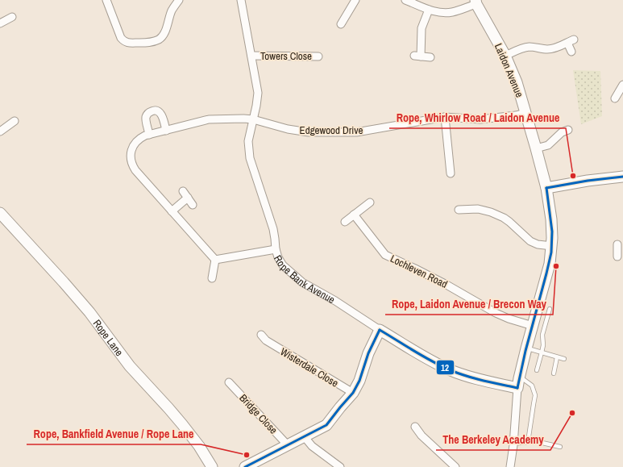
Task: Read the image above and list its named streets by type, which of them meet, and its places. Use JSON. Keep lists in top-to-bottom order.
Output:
{
  "streets": {
    "street": [
      "Towers Close",
      "Laidon Avenue",
      "Edgewood Drive",
      "Lochleven Road",
      "Rope Bank Avenue",
      "Rope Lane",
      "Wisterdale Close",
      "Bridge Close"
    ]
  },
  "crossings": [
    ["Towers Close", "Rope Bank Avenue"],
    ["Laidon Avenue", "Edgewood Drive"],
    ["Laidon Avenue", "Lochleven Road"],
    ["Laidon Avenue", "Rope Bank Avenue"],
    ["Edgewood Drive", "Rope Bank Avenue"]
  ],
  "places": [
    "Rope, Whirlow Road / Laidon Avenue",
    "Rope, Laidon Avenue / Brecon Way",
    "The Berkeley Academy",
    "Rope, Bankfield Avenue / Rope Lane"
  ],
  "lines": ["transit line 12"]
}
